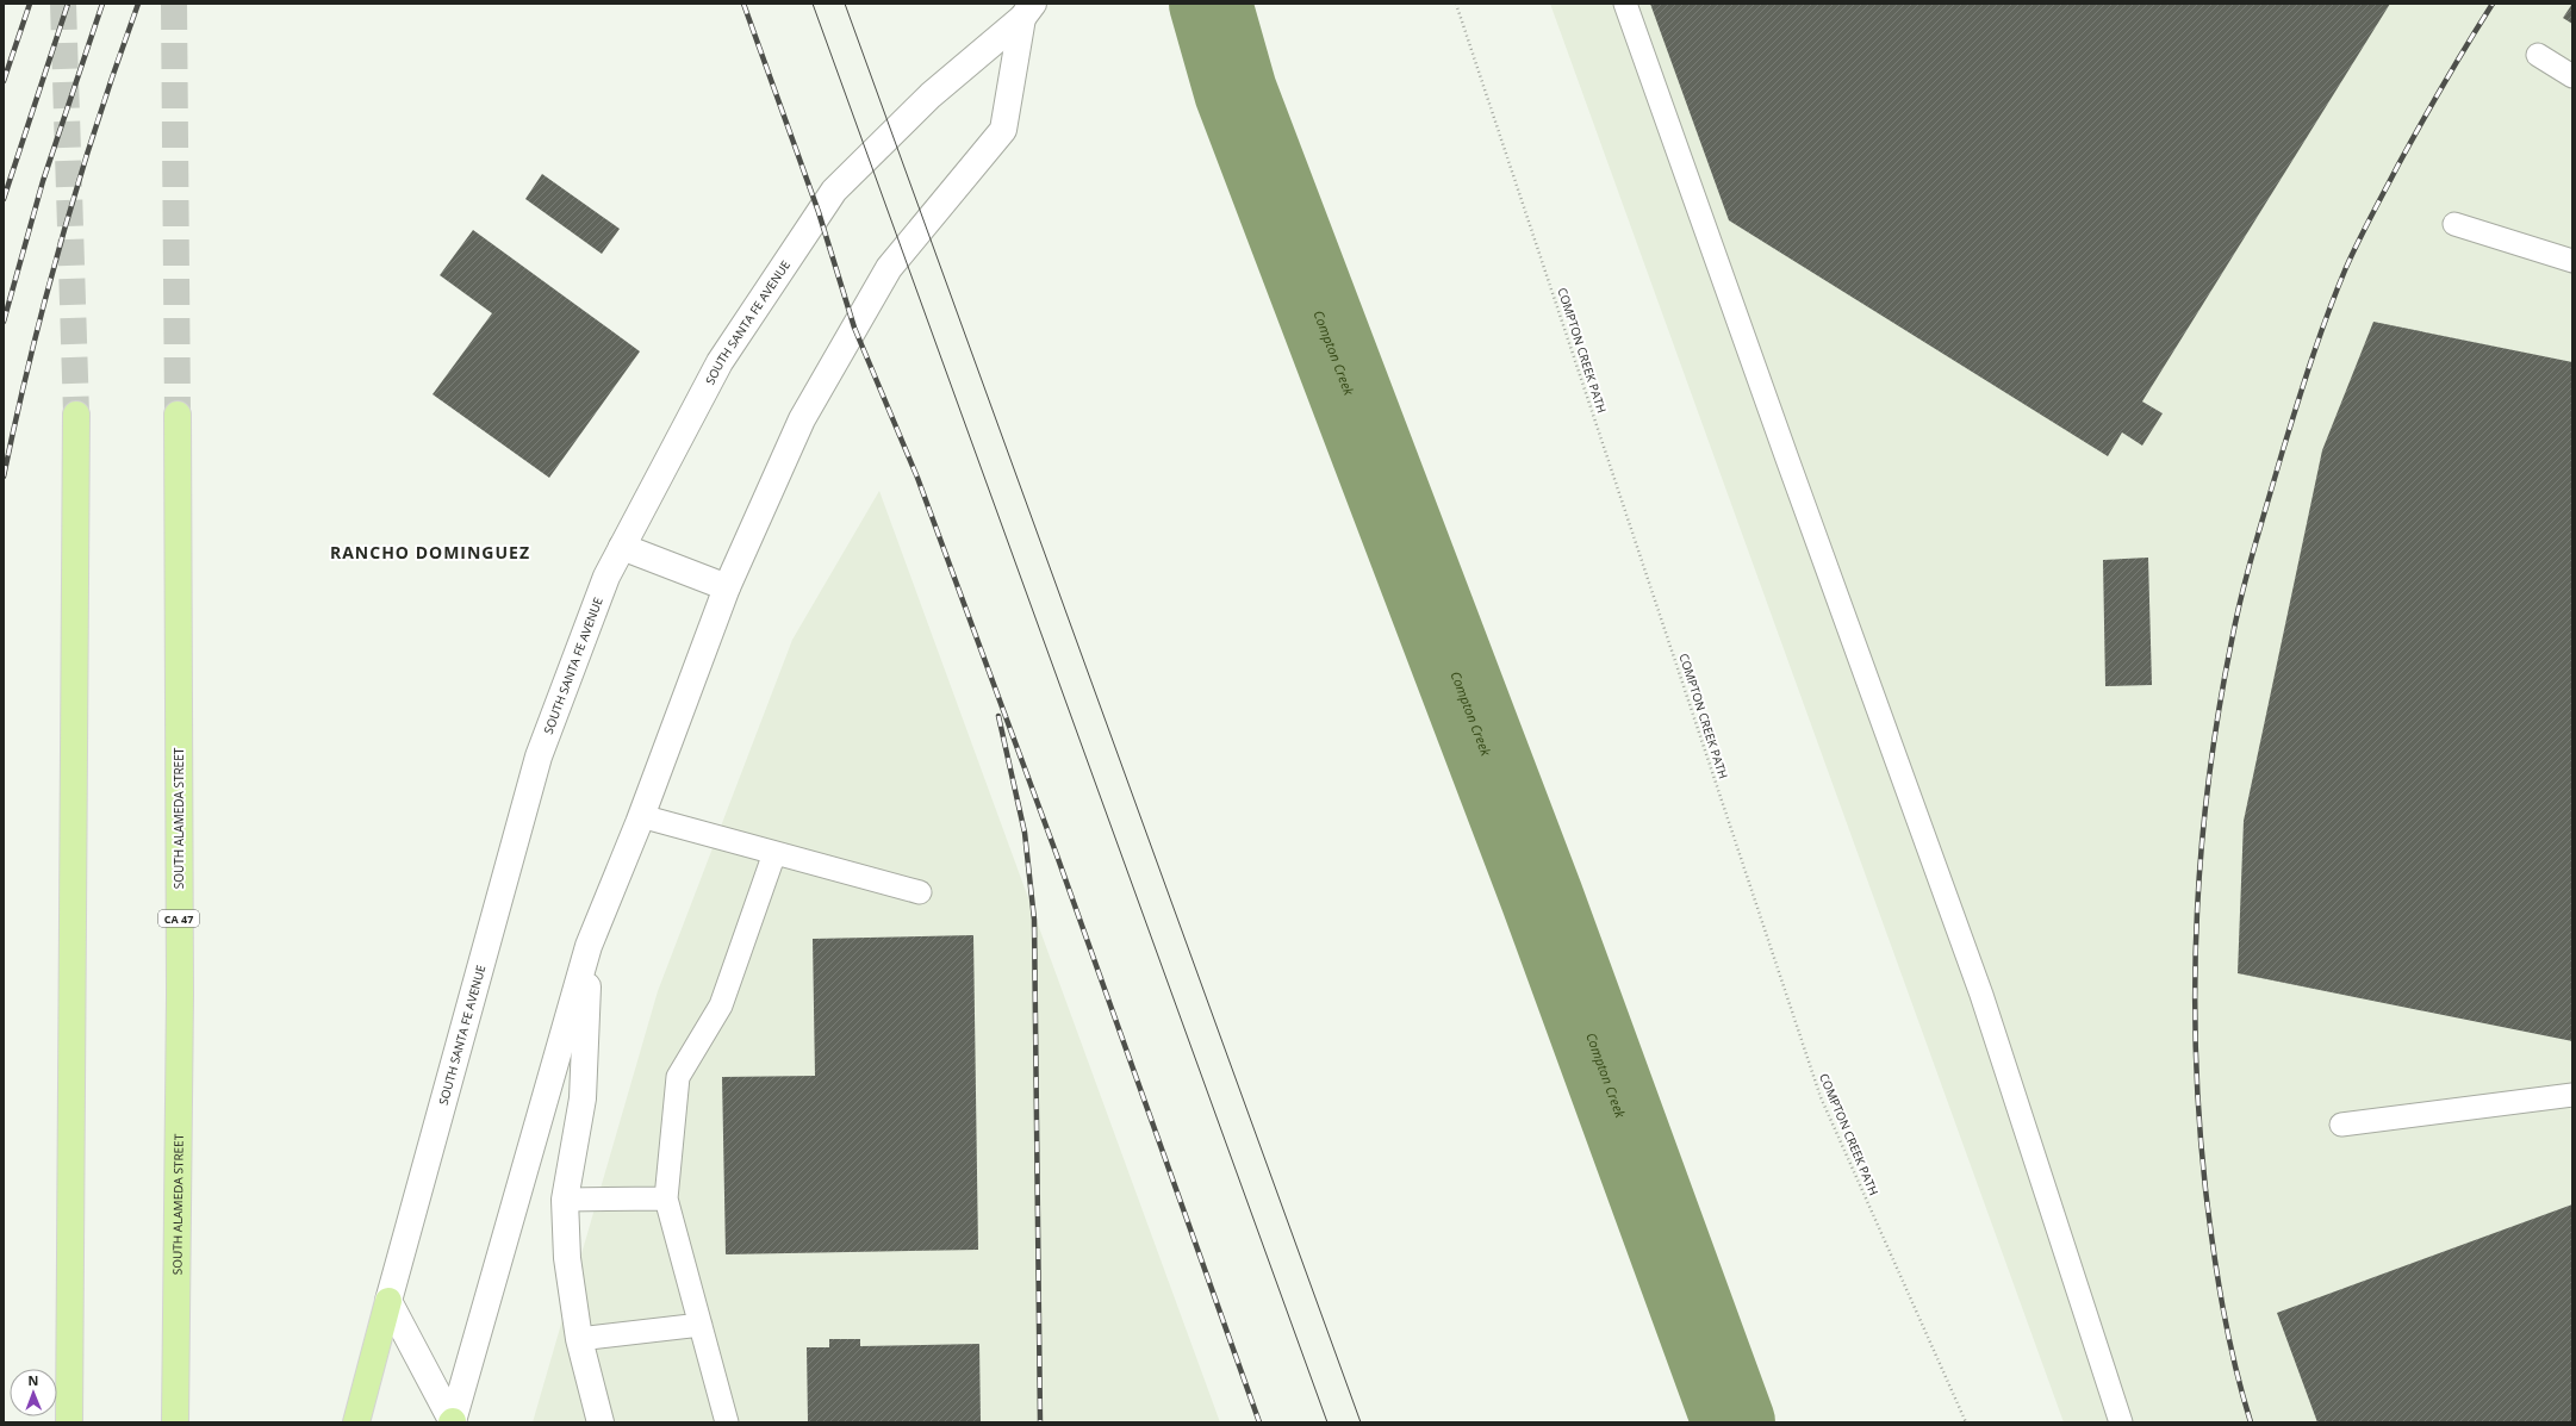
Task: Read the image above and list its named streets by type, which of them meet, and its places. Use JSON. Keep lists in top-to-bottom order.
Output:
{
  "streets": {
    "main road": ["SOUTH SANTA FE AVENUE", "SOUTH ALAMEDA STREET", "CA 47"],
    "path": ["COMPTON CREEK PATH"]
  },
  "districts": ["RANCHO DOMINGUEZ"],
  "water": ["Compton Creek"],
  "north": "top"
}
